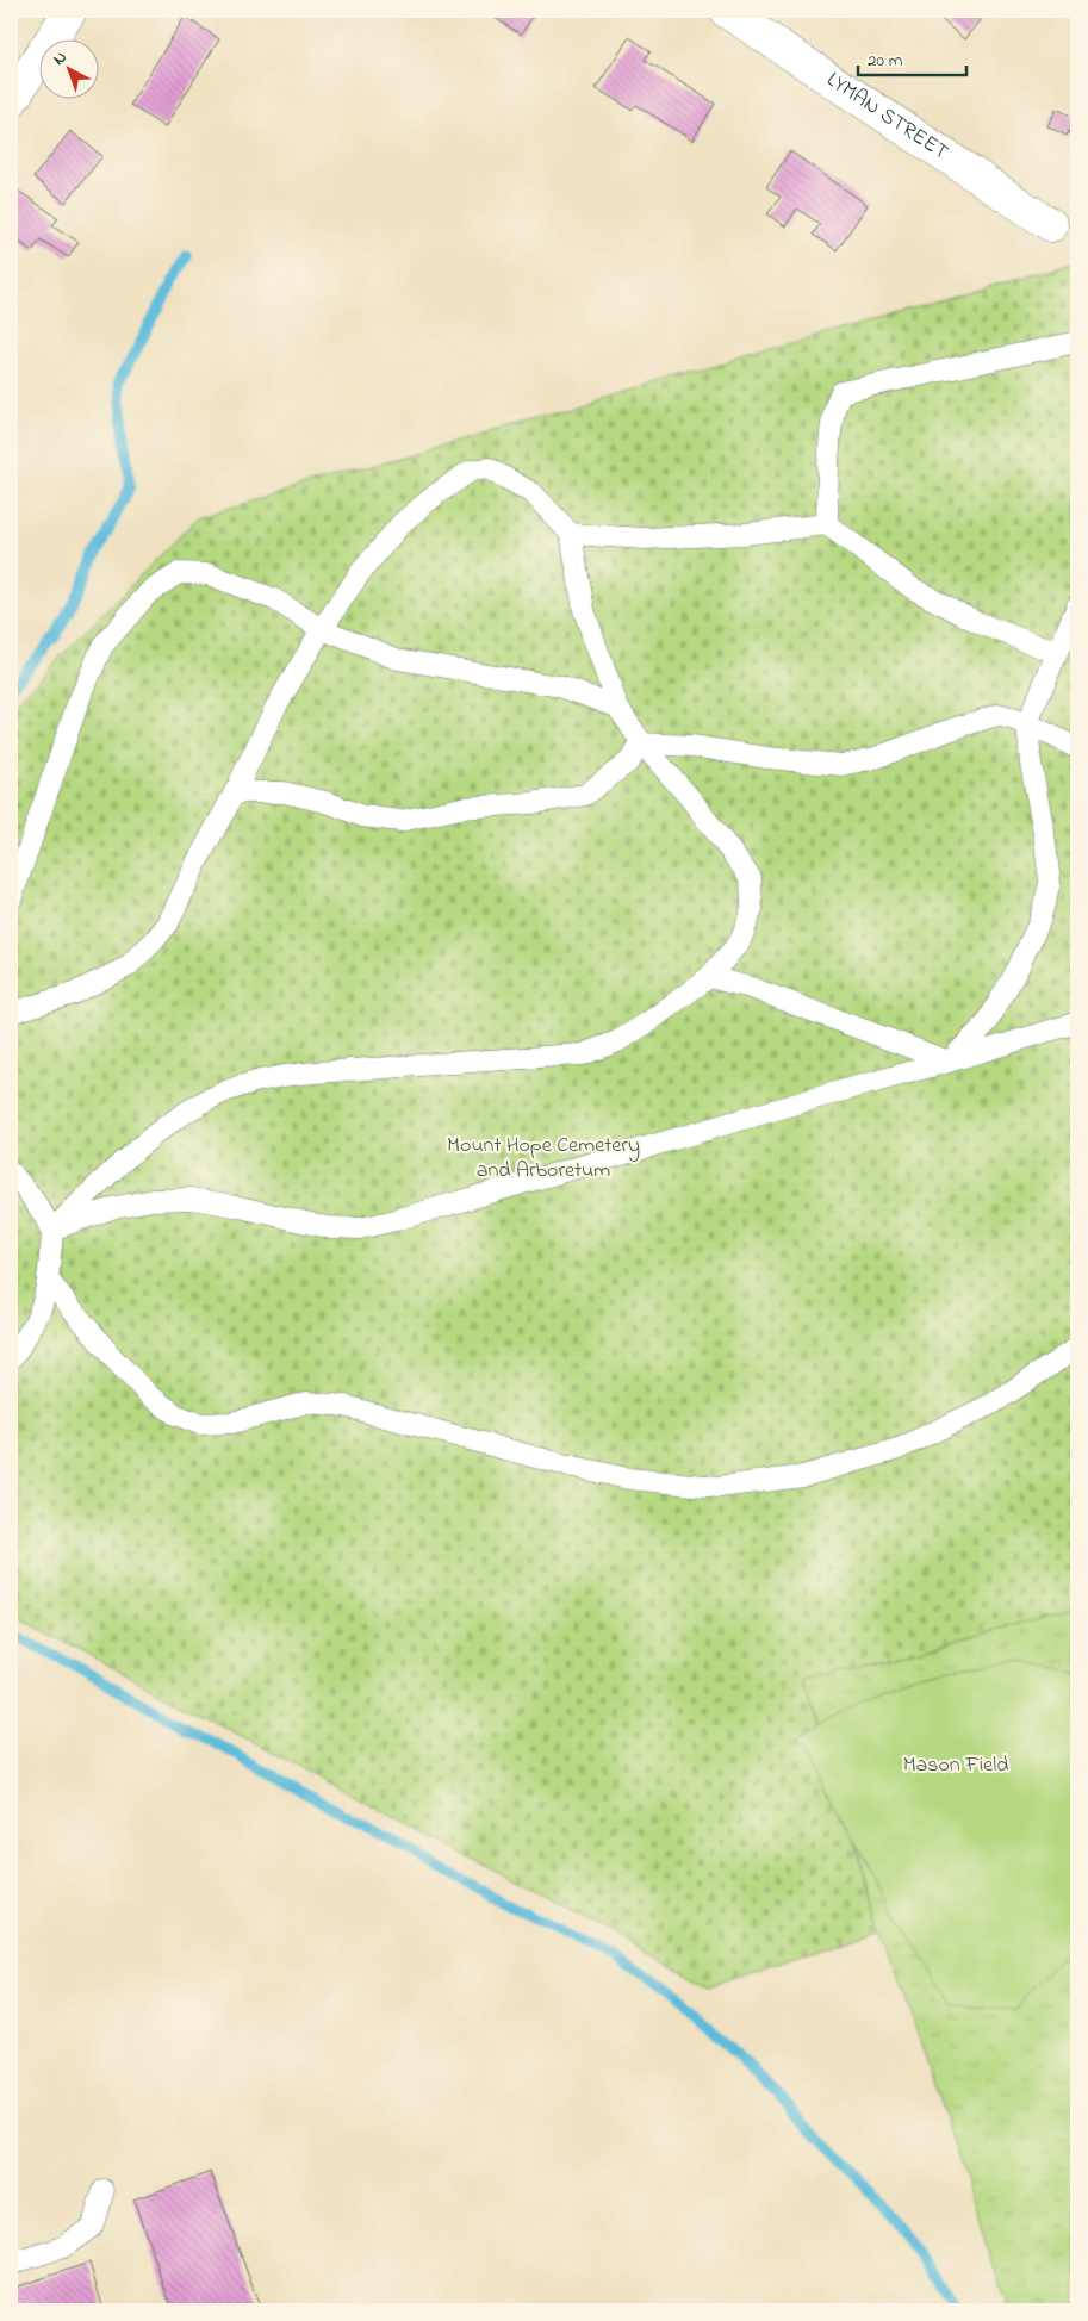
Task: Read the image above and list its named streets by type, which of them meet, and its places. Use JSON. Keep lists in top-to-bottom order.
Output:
{
  "streets": {
    "street": ["LYMAN STREET"]
  },
  "parks": ["Mount Hope Cemetery and Arboretum", "Mason Field"],
  "scale_bar": "20 m",
  "north": "top left"
}
